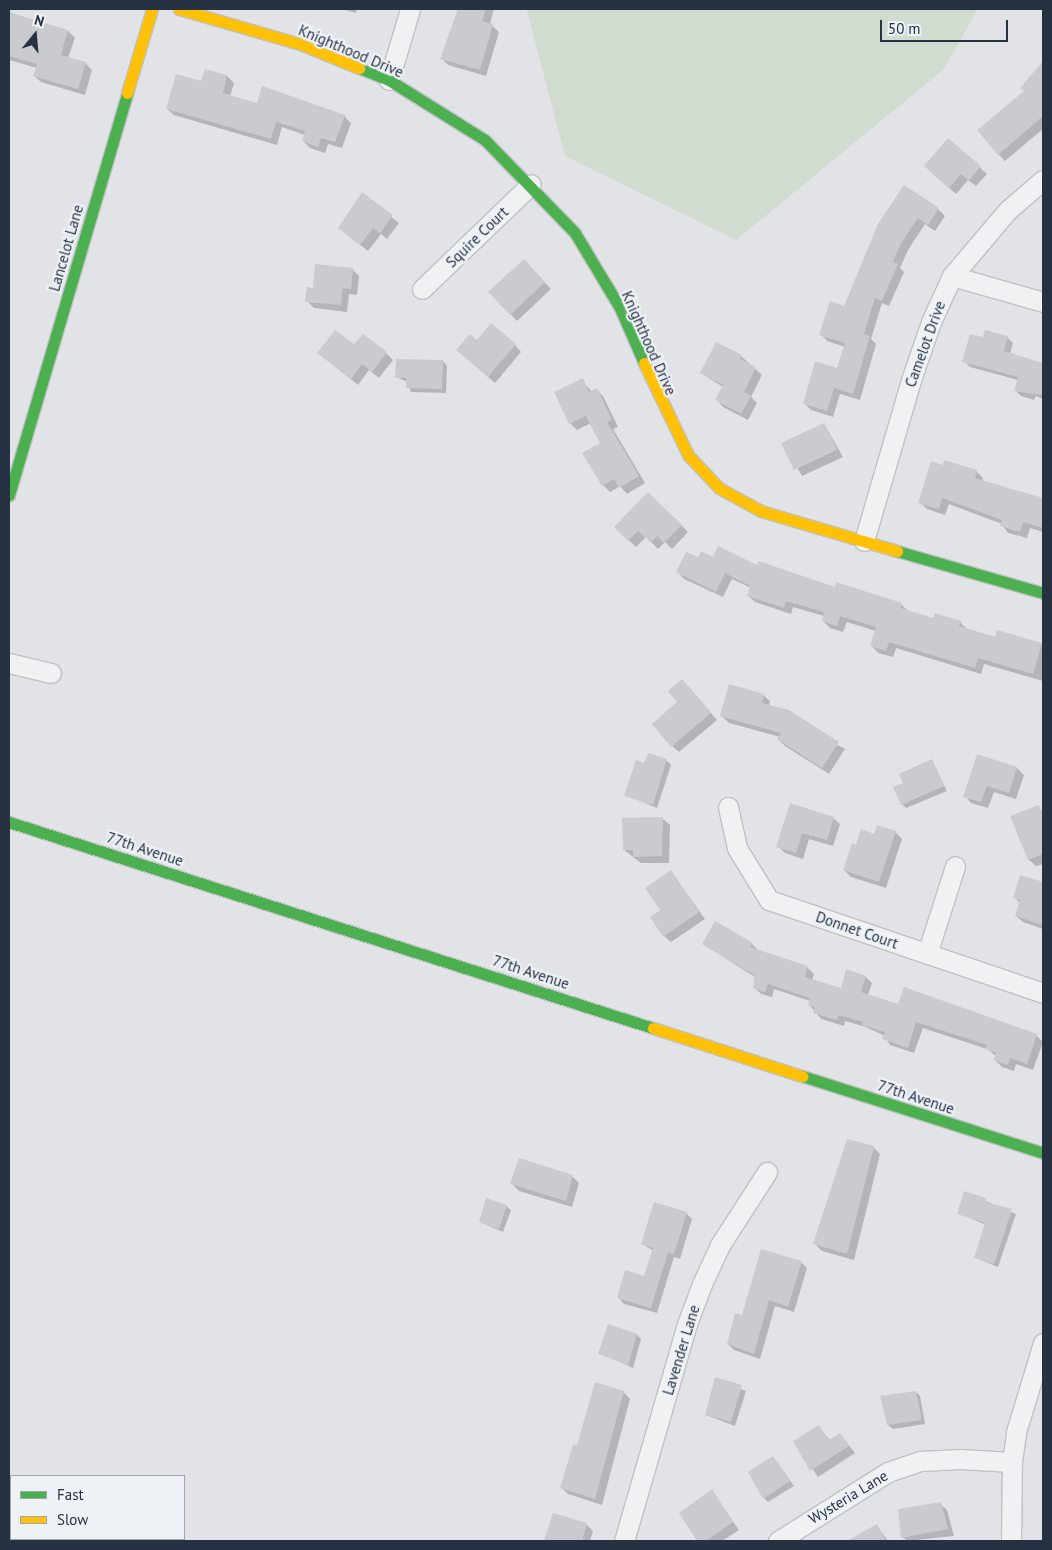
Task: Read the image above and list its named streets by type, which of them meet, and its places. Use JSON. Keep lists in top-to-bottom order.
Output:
{
  "streets": {
    "street": [
      "Knighthood Drive",
      "Squire Court",
      "Lancelot Lane",
      "Camelot Drive",
      "77th Avenue",
      "Donnet Court",
      "Lavender Lane",
      "Wysteria Lane"
    ]
  },
  "crossings": [
    ["Knighthood Drive", "Squire Court"],
    ["Knighthood Drive", "Camelot Drive"]
  ],
  "legend": ["Fast", "Slow"],
  "scale_bar": "50 m",
  "north": "top"
}
